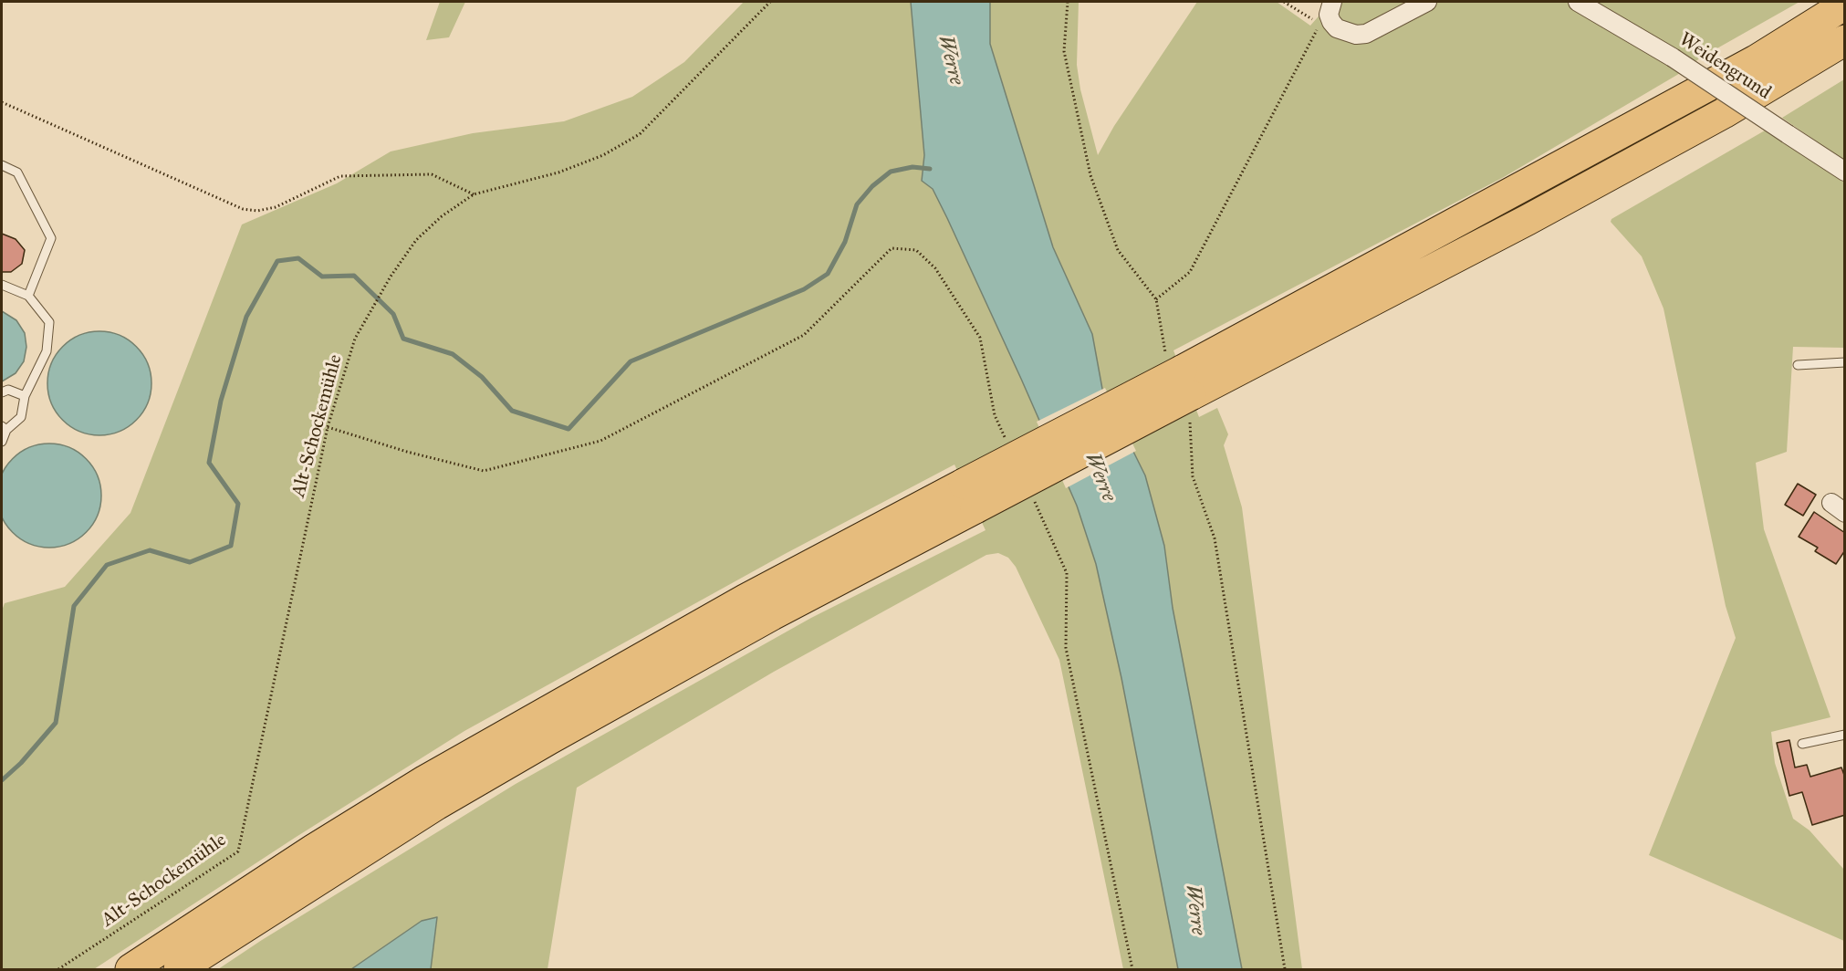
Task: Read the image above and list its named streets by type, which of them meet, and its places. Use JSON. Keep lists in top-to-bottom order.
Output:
{
  "streets": {
    "street": ["Weidengrund"],
    "path": ["Alt-Schockemühle"]
  },
  "water": ["Werre"]
}
